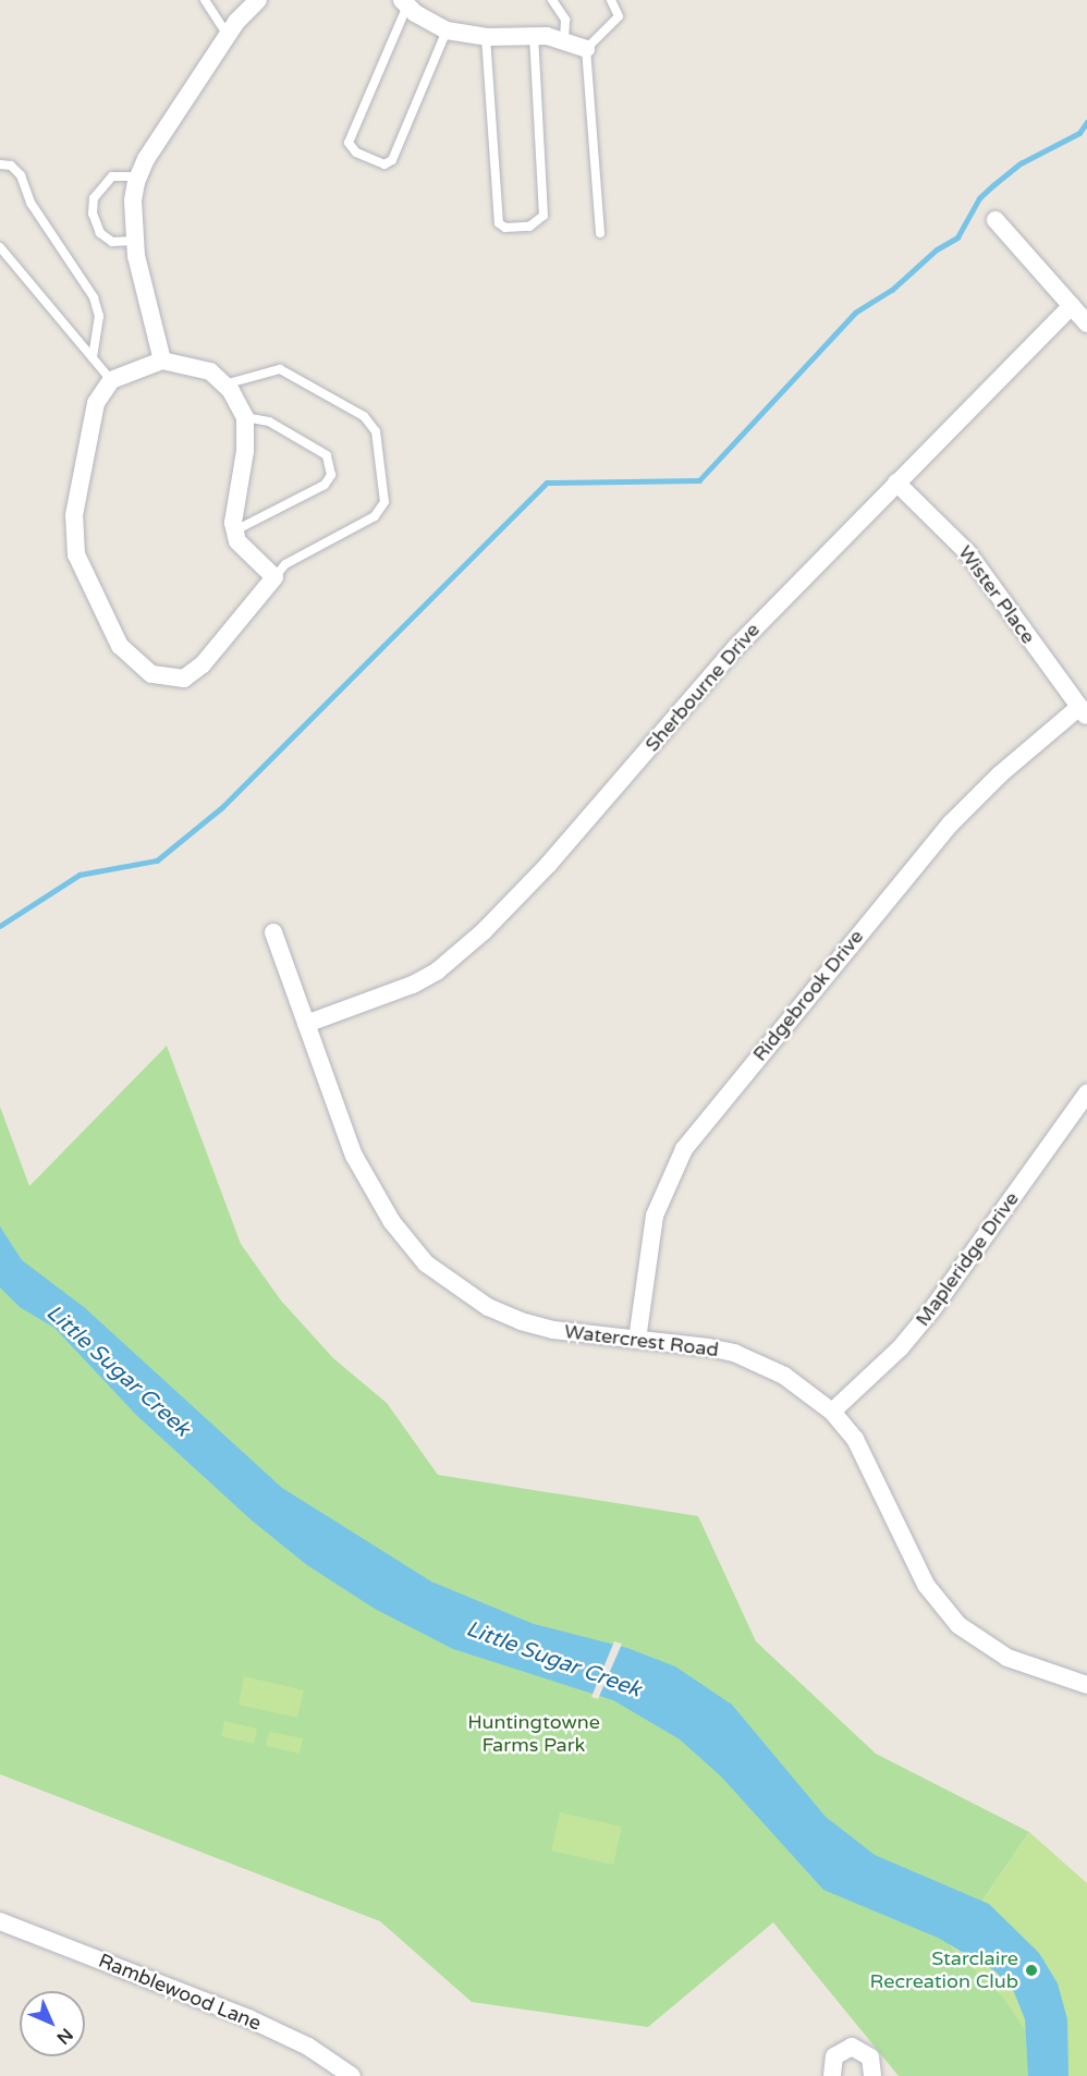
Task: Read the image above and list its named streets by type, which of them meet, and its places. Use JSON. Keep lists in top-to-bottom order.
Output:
{
  "streets": {
    "street": [
      "Wister Place",
      "Sherbourne Drive",
      "Ridgebrook Drive",
      "Mapleridge Drive",
      "Watercrest Road",
      "Ramblewood Lane"
    ]
  },
  "crossings": [
    ["Wister Place", "Sherbourne Drive"],
    ["Wister Place", "Ridgebrook Drive"],
    ["Sherbourne Drive", "Watercrest Road"],
    ["Ridgebrook Drive", "Watercrest Road"],
    ["Mapleridge Drive", "Watercrest Road"]
  ],
  "water": ["Little Sugar Creek"],
  "parks": ["Huntingtowne Farms Park"],
  "places": ["Starclaire Recreation Club"],
  "north": "bottom right"
}
